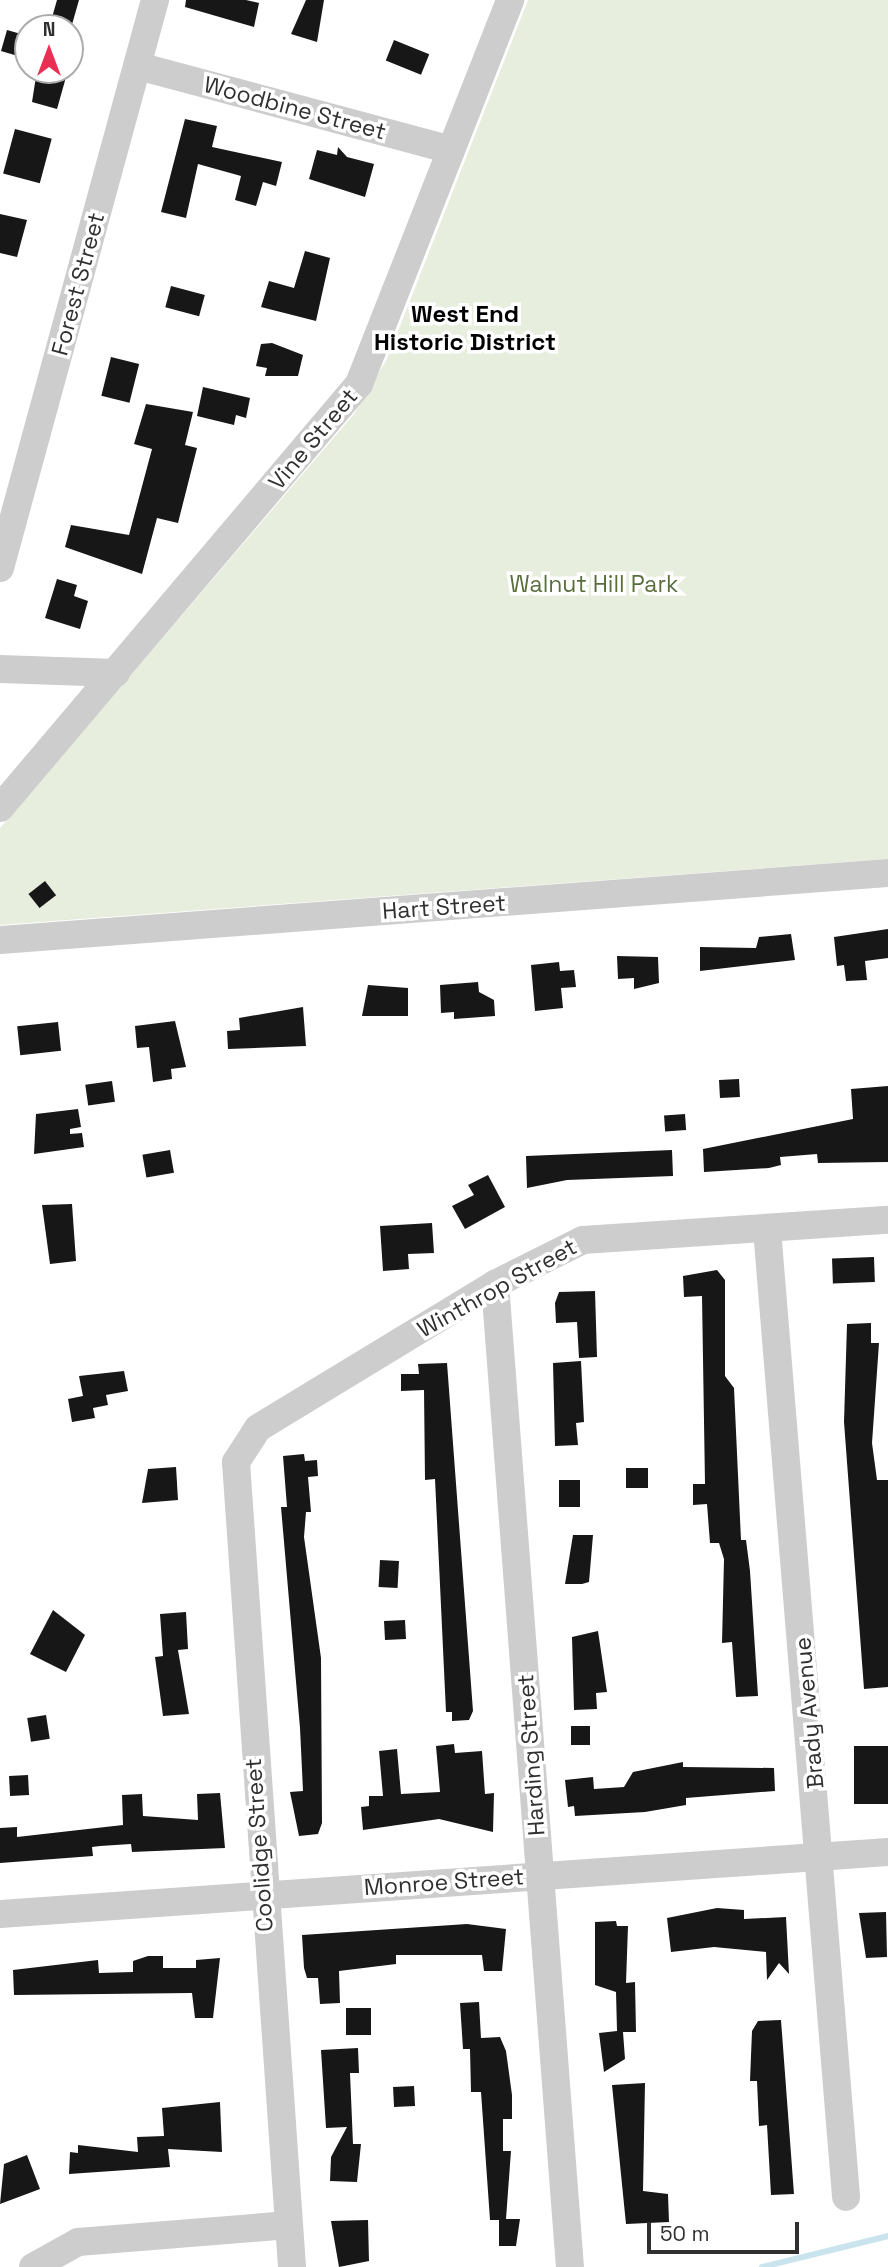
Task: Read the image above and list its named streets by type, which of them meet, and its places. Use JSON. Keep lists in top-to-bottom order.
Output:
{
  "streets": {
    "street": [
      "Woodbine Street",
      "Forest Street",
      "Vine Street",
      "Hart Street",
      "Winthrop Street",
      "Brady Avenue",
      "Harding Street",
      "Coolidge Street",
      "Monroe Street"
    ]
  },
  "crossings": [
    ["Woodbine Street", "Forest Street"],
    ["Woodbine Street", "Vine Street"],
    ["Winthrop Street", "Brady Avenue"],
    ["Winthrop Street", "Harding Street"],
    ["Winthrop Street", "Coolidge Street"],
    ["Brady Avenue", "Monroe Street"],
    ["Harding Street", "Monroe Street"],
    ["Coolidge Street", "Monroe Street"]
  ],
  "districts": ["West End Historic District"],
  "parks": ["Walnut Hill Park"],
  "scale_bar": "50 m",
  "north": "top"
}
